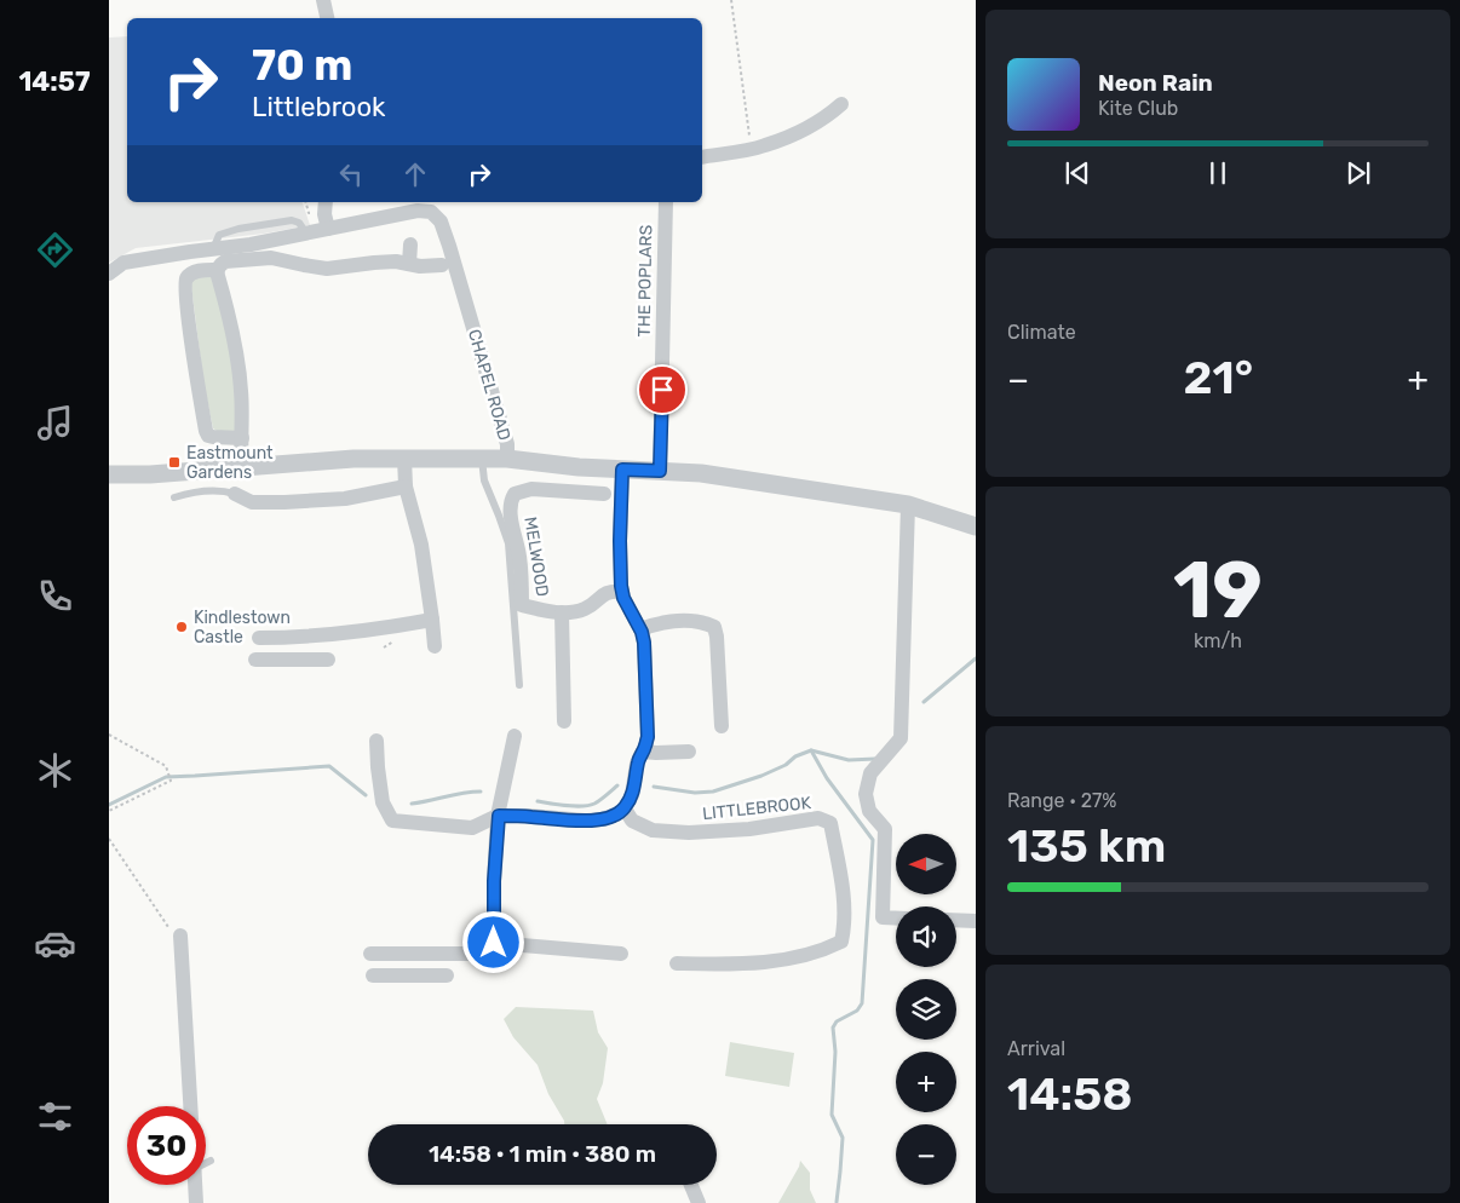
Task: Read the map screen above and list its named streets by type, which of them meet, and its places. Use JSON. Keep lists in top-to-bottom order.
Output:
{
  "streets": {
    "street": [
      "THE POPLARS",
      "CHAPEL ROAD",
      "MELWOOD",
      "LITTLEBROOK"
    ]
  },
  "crossings": [
    ["THE POPLARS", "CHAPEL ROAD"]
  ],
  "places": {
    "transit": ["Eastmount Gardens"],
    "other": ["Kindlestown Castle"]
  },
  "north": "left",
  "page": {
    "tabs": "14:57",
    "turn": ["70 m", "Littlebrook"],
    "song": ["Neon Rain", "Kite Club"],
    "tile": [
      "Climate",
      ["19", "km/h"],
      ["Range · 27%", "135 km"],
      ["Arrival", "14:58"]
    ],
    "heat": ["−", "21°", "+"],
    "map_buttons": ["+", "−"],
    "limit": "30",
    "trip": "14:58 · 1 min · 380 m"
  }
}
